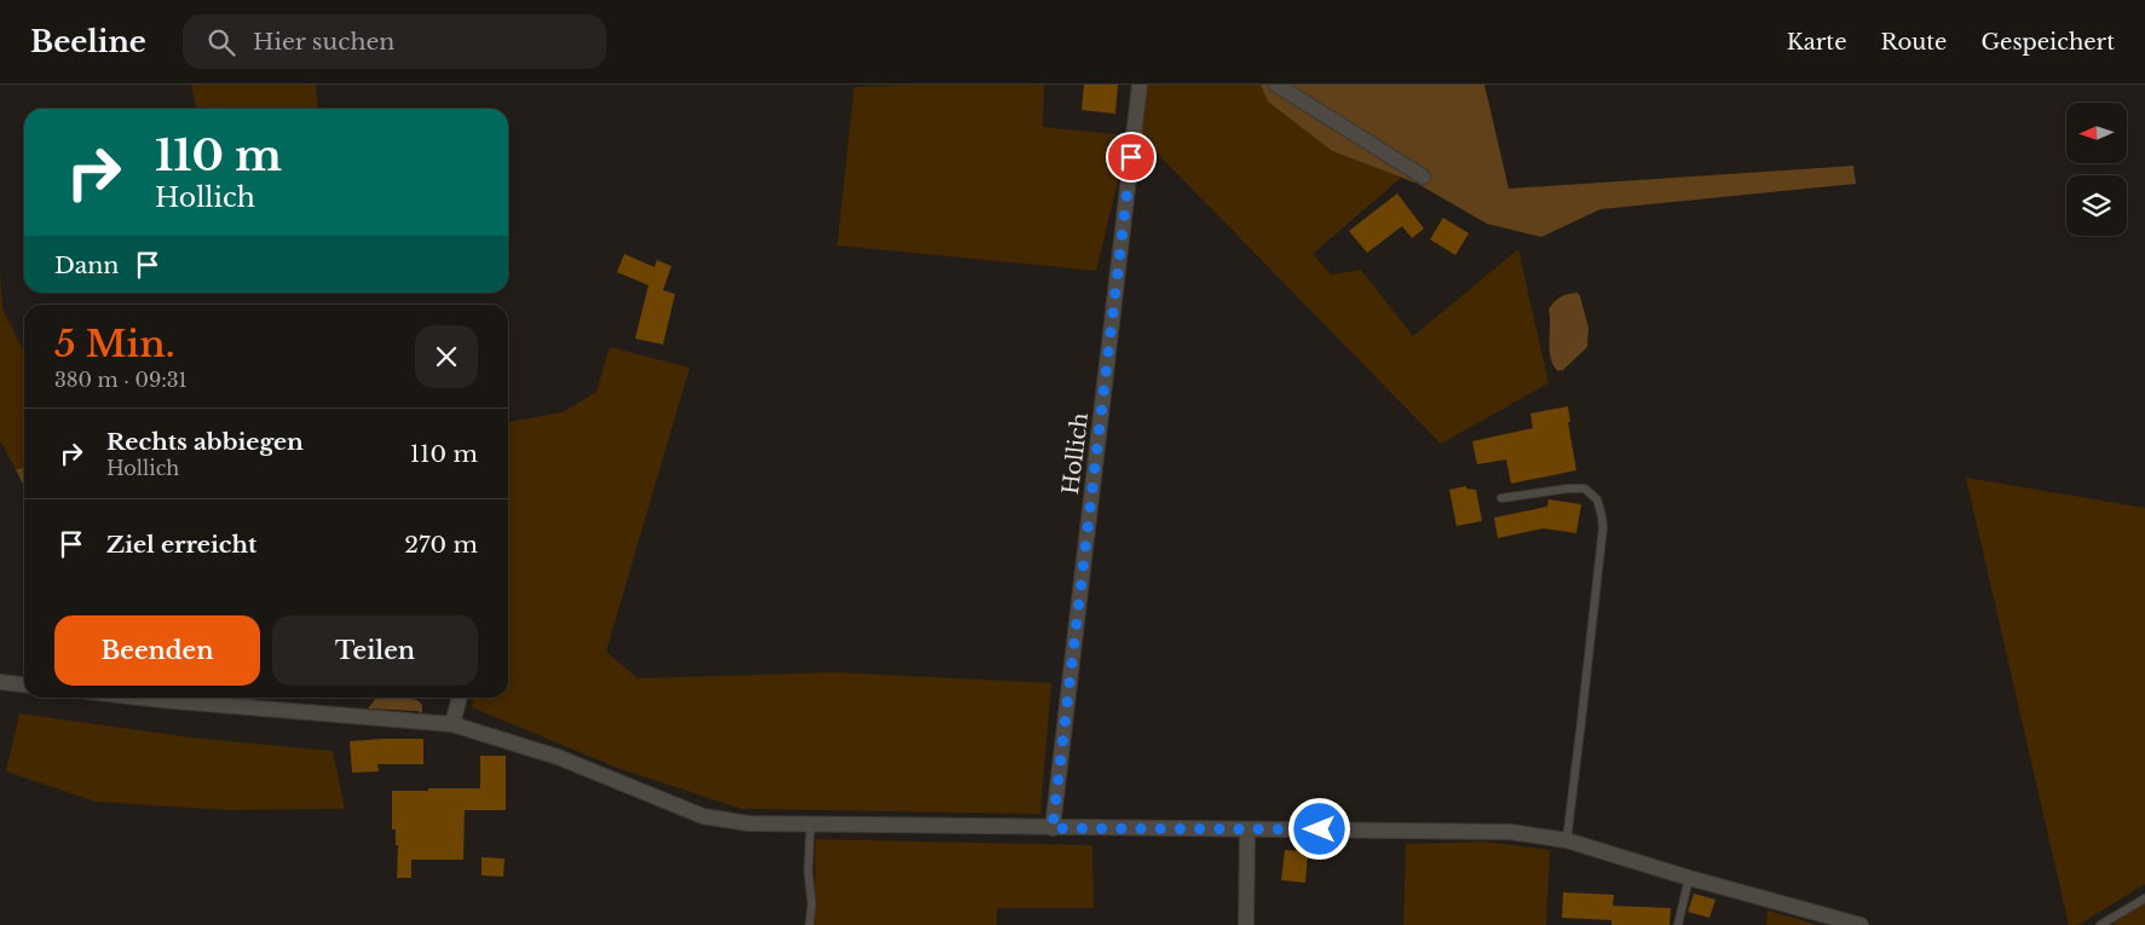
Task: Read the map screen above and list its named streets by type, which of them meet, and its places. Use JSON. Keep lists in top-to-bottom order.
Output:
{
  "streets": {
    "street": ["Hollich"]
  },
  "north": "left",
  "page": {
    "header": "Beeline",
    "search": "Hier suchen",
    "nav": ["Karte", "Route", "Gespeichert"],
    "turn": ["110 m", "Hollich"],
    "then": "Dann",
    "heading": ["5 Min.", "380 m · 09:31"],
    "list": [
      {
        "name": "Rechts abbiegen",
        "note": "Hollich",
        "value": "110 m"
      },
      {
        "name": "Ziel erreicht",
        "value": "270 m"
      }
    ],
    "buttons": ["Beenden", "Teilen"]
  }
}
